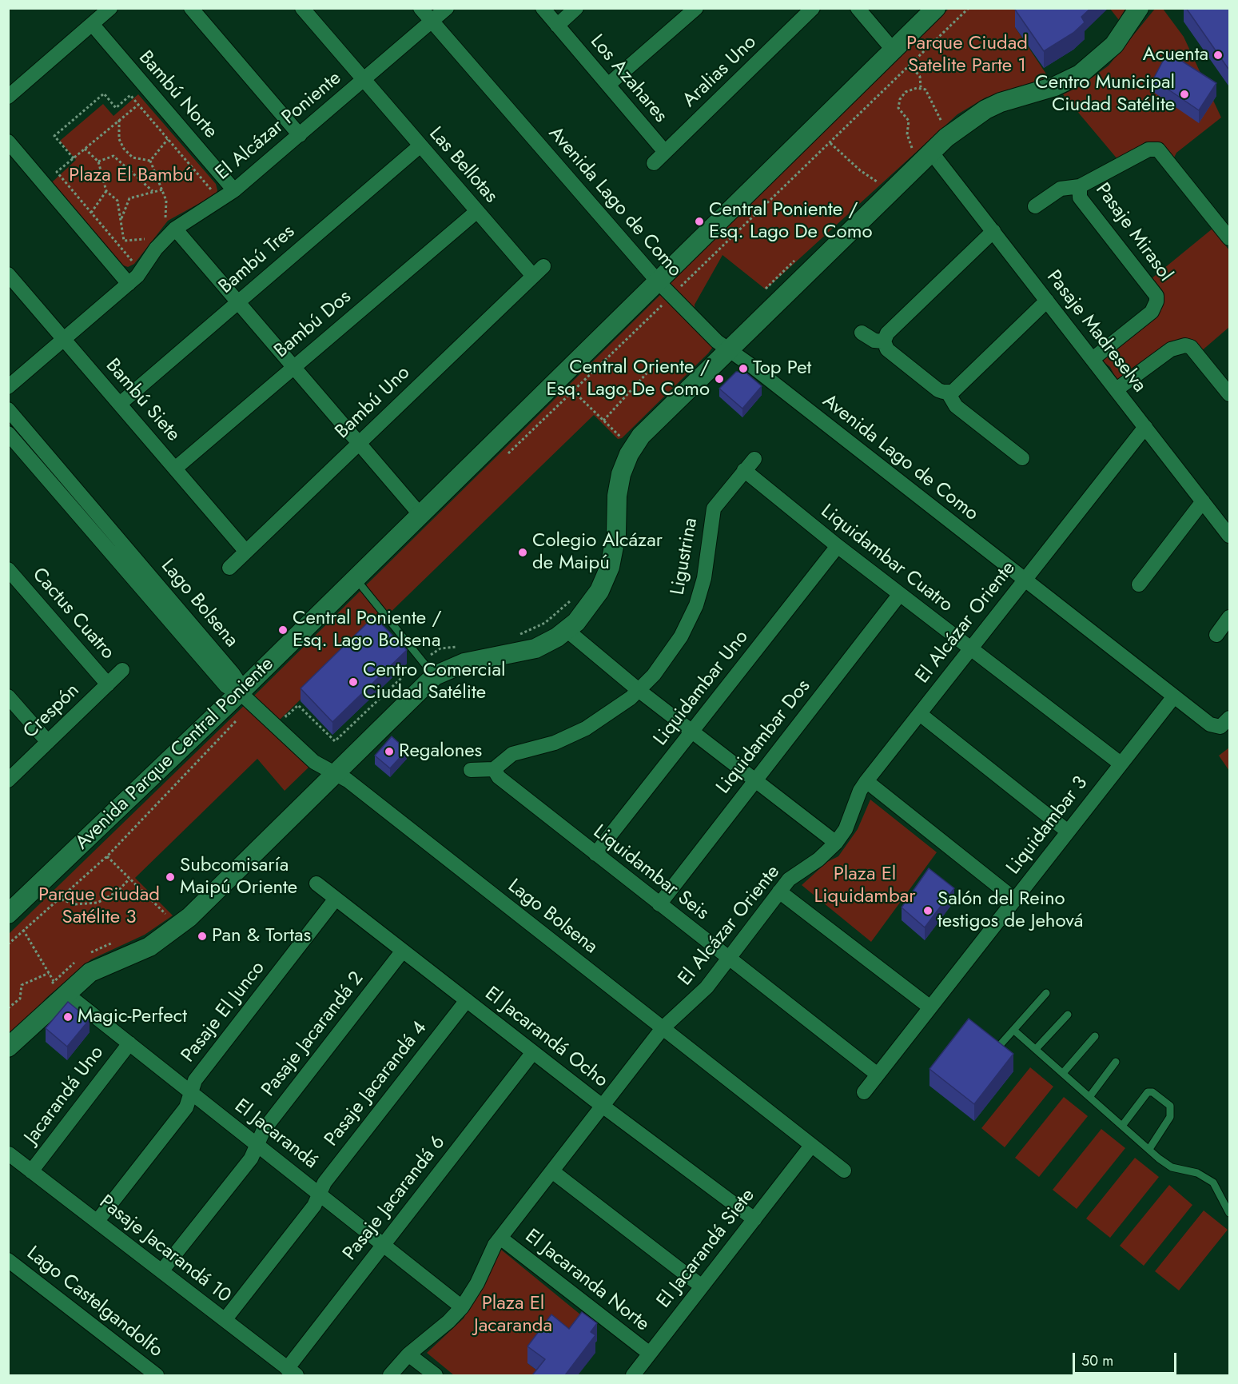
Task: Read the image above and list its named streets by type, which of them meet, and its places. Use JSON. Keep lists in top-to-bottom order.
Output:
{
  "streets": {
    "street": [
      "Aralias Uno",
      "Los Azahares",
      "Bambú Norte",
      "El Alcázar Poniente",
      "Las Bellotas",
      "Avenida Lago de Como",
      "Pasaje Mirasol",
      "Bambú Tres",
      "Bambú Dos",
      "Pasaje Madreselva",
      "Bambú Siete",
      "Bambú Uno",
      "Ligustrina",
      "Liquidambar Cuatro",
      "Lago Bolsena",
      "Cactus Cuatro",
      "El Alcázar Oriente",
      "Liquidambar Uno",
      "Crespón",
      "Liquidambar Dos",
      "Avenida Parque Central Poniente",
      "Liquidambar 3",
      "Liquidambar Seis",
      "Pasaje El Junco",
      "Pasaje Jacarandá 2",
      "El Jacarandá Ocho",
      "Pasaje Jacarandá 4",
      "Jacarandá Uno",
      "El Jacarandá",
      "Pasaje Jacarandá 6",
      "El Jacarandá Siete",
      "Pasaje Jacarandá 10",
      "El Jacaranda Norte",
      "Lago Castelgandolfo"
    ]
  },
  "crossings": [
    ["Aralias Uno", "Los Azahares"],
    ["Bambú Norte", "El Alcázar Poniente"],
    ["El Alcázar Poniente", "Las Bellotas"],
    ["El Alcázar Poniente", "Avenida Lago de Como"],
    ["El Alcázar Poniente", "Bambú Siete"],
    ["Las Bellotas", "Bambú Tres"],
    ["Las Bellotas", "Bambú Dos"],
    ["Las Bellotas", "Bambú Uno"],
    ["Avenida Lago de Como", "El Alcázar Oriente"],
    ["Avenida Lago de Como", "Avenida Parque Central Poniente"],
    ["Avenida Lago de Como", "Liquidambar 3"],
    ["Pasaje Mirasol", "Pasaje Madreselva"],
    ["Bambú Tres", "Bambú Siete"],
    ["Bambú Dos", "Bambú Siete"],
    ["Pasaje Madreselva", "El Alcázar Oriente"],
    ["Bambú Siete", "Bambú Uno"],
    ["Ligustrina", "Liquidambar Cuatro"],
    ["Ligustrina", "Liquidambar Seis"],
    ["Liquidambar Cuatro", "El Alcázar Oriente"],
    ["Liquidambar Cuatro", "Liquidambar Uno"],
    ["Liquidambar Cuatro", "Liquidambar Dos"],
    ["Liquidambar Cuatro", "Liquidambar 3"],
    ["Lago Bolsena", "El Alcázar Oriente"],
    ["Lago Bolsena", "Avenida Parque Central Poniente"],
    ["Lago Bolsena", "El Jacarandá Siete"],
    ["Cactus Cuatro", "Crespón"],
    ["El Alcázar Oriente", "Liquidambar Seis"],
    ["El Alcázar Oriente", "El Jacarandá Ocho"],
    ["El Alcázar Oriente", "El Jacarandá"],
    ["El Alcázar Oriente", "El Jacaranda Norte"],
    ["Liquidambar Uno", "Liquidambar Seis"],
    ["Liquidambar Dos", "Liquidambar Seis"],
    ["Liquidambar 3", "Liquidambar Seis"],
    ["Pasaje El Junco", "El Jacarandá Ocho"],
    ["Pasaje El Junco", "El Jacarandá"],
    ["Pasaje El Junco", "Pasaje Jacarandá 10"],
    ["Pasaje Jacarandá 2", "El Jacarandá Ocho"],
    ["Pasaje Jacarandá 2", "El Jacarandá"],
    ["Pasaje Jacarandá 2", "Pasaje Jacarandá 10"],
    ["El Jacarandá Ocho", "Pasaje Jacarandá 4"],
    ["El Jacarandá Ocho", "Pasaje Jacarandá 6"],
    ["El Jacarandá Ocho", "El Jacarandá Siete"],
    ["Pasaje Jacarandá 4", "El Jacarandá"],
    ["Pasaje Jacarandá 4", "Pasaje Jacarandá 10"],
    ["Jacarandá Uno", "El Jacarandá"],
    ["Jacarandá Uno", "Pasaje Jacarandá 10"],
    ["El Jacarandá", "Pasaje Jacarandá 6"],
    ["Pasaje Jacarandá 6", "Pasaje Jacarandá 10"],
    ["El Jacarandá Siete", "El Jacaranda Norte"]
  ],
  "parks": [
    "Parque Ciudad Satelite Parte 1",
    "Plaza El Bambú",
    "Plaza El Liquidambar",
    "Parque Ciudad Satélite 3",
    "Plaza El Jacaranda"
  ],
  "places": [
    "Acuenta",
    "Centro Municipal Ciudad Satélite",
    "Central Poniente / Esq. Lago De Como",
    "Top Pet",
    "Central Oriente / Esq. Lago De Como",
    "Colegio Alcázar de Maipú",
    "Central Poniente / Esq. Lago Bolsena",
    "Centro Comercial Ciudad Satélite",
    "Regalones",
    "Subcomisaría Maipú Oriente",
    "Salón del Reino testigos de Jehová",
    "Pan & Tortas",
    "Magic-Perfect"
  ],
  "scale_bar": "50 m"
}
